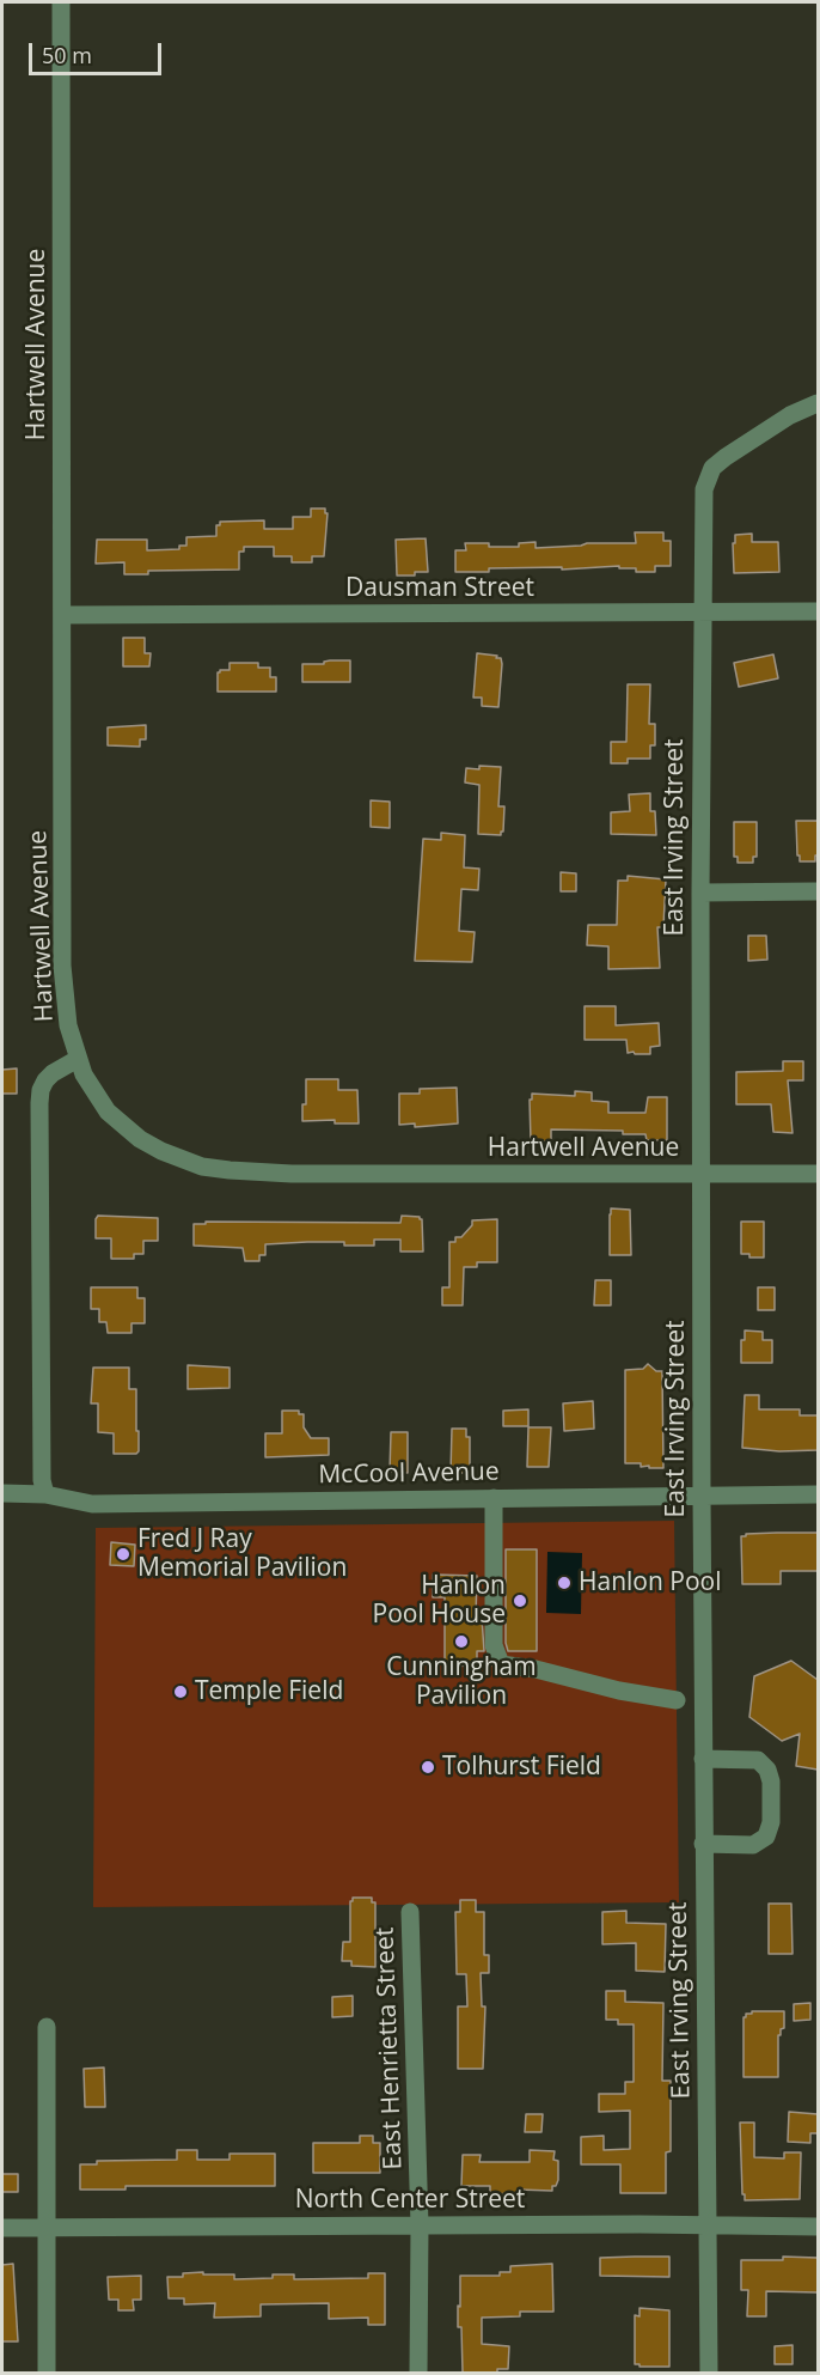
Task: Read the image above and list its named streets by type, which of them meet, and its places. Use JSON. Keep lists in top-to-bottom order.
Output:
{
  "streets": {
    "street": [
      "Hartwell Avenue",
      "Dausman Street",
      "East Irving Street",
      "McCool Avenue",
      "East Henrietta Street",
      "North Center Street"
    ]
  },
  "crossings": [
    ["Hartwell Avenue", "Dausman Street"],
    ["Hartwell Avenue", "East Irving Street"],
    ["Dausman Street", "East Irving Street"],
    ["East Irving Street", "McCool Avenue"],
    ["East Irving Street", "North Center Street"],
    ["East Henrietta Street", "North Center Street"]
  ],
  "places": [
    "Fred J Ray Memorial Pavilion",
    "Hanlon Pool",
    "Hanlon Pool House",
    "Cunningham Pavilion",
    "Temple Field",
    "Tolhurst Field"
  ],
  "scale_bar": "50 m"
}
